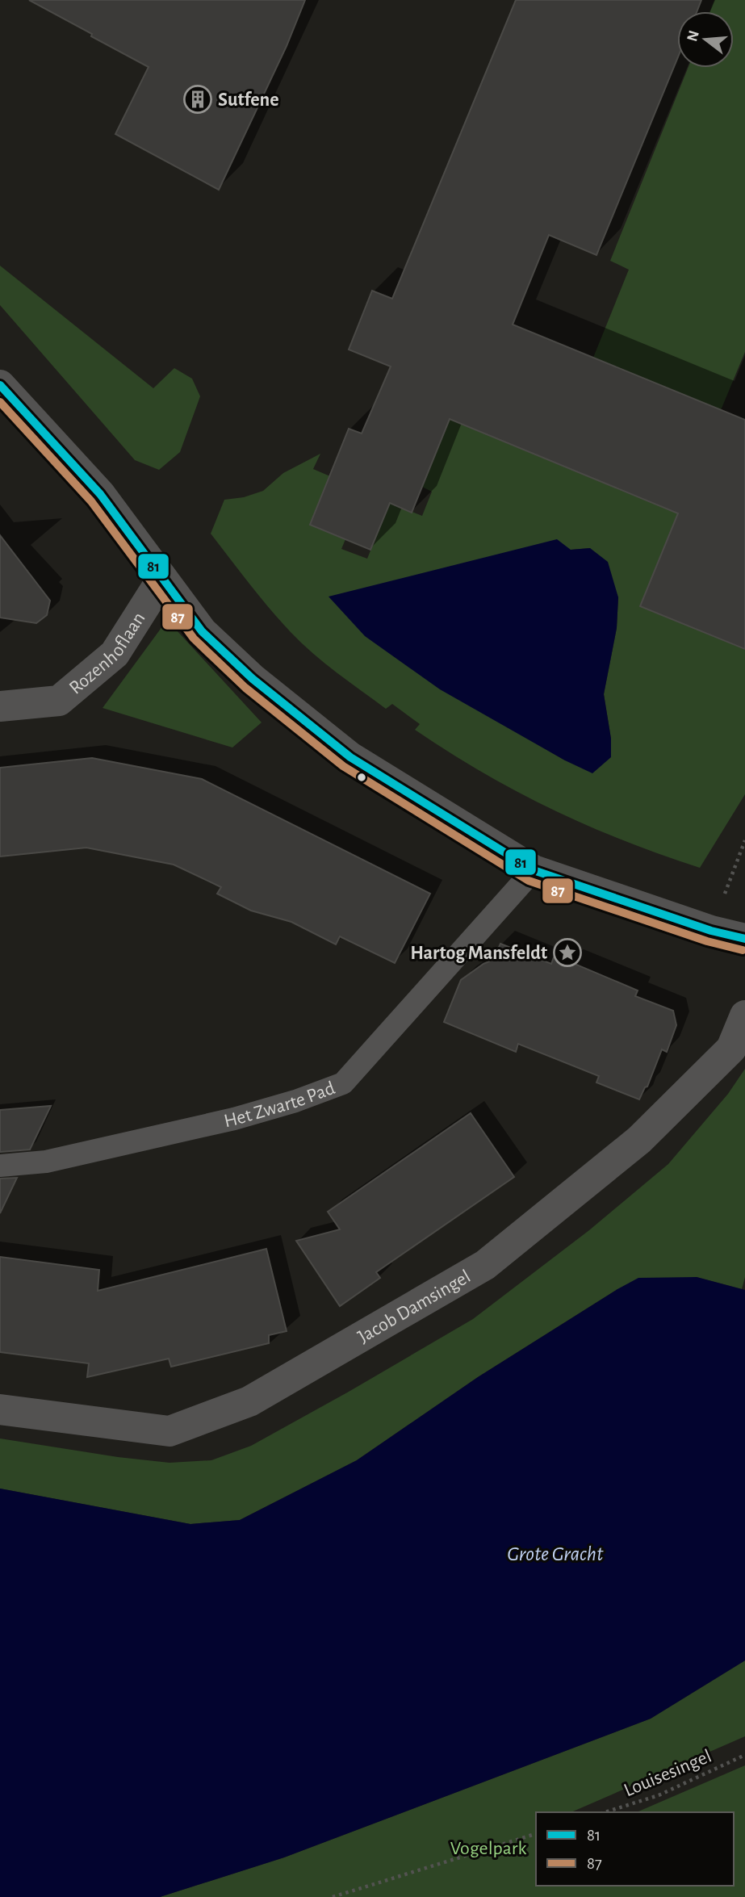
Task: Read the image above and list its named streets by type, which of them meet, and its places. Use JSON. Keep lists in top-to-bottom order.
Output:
{
  "streets": {
    "street": ["Rozenhoflaan", "Jacob Damsingel"],
    "lane": ["Het Zwarte Pad"],
    "path": ["Louisesingel"]
  },
  "water": ["Grote Gracht"],
  "parks": ["Vogelpark"],
  "places": {
    "building": ["Sutfene"],
    "place": ["Hartog Mansfeldt"]
  },
  "lines": ["transit line 81", "transit line 87"],
  "legend": ["81", "87"],
  "north": "left"
}
